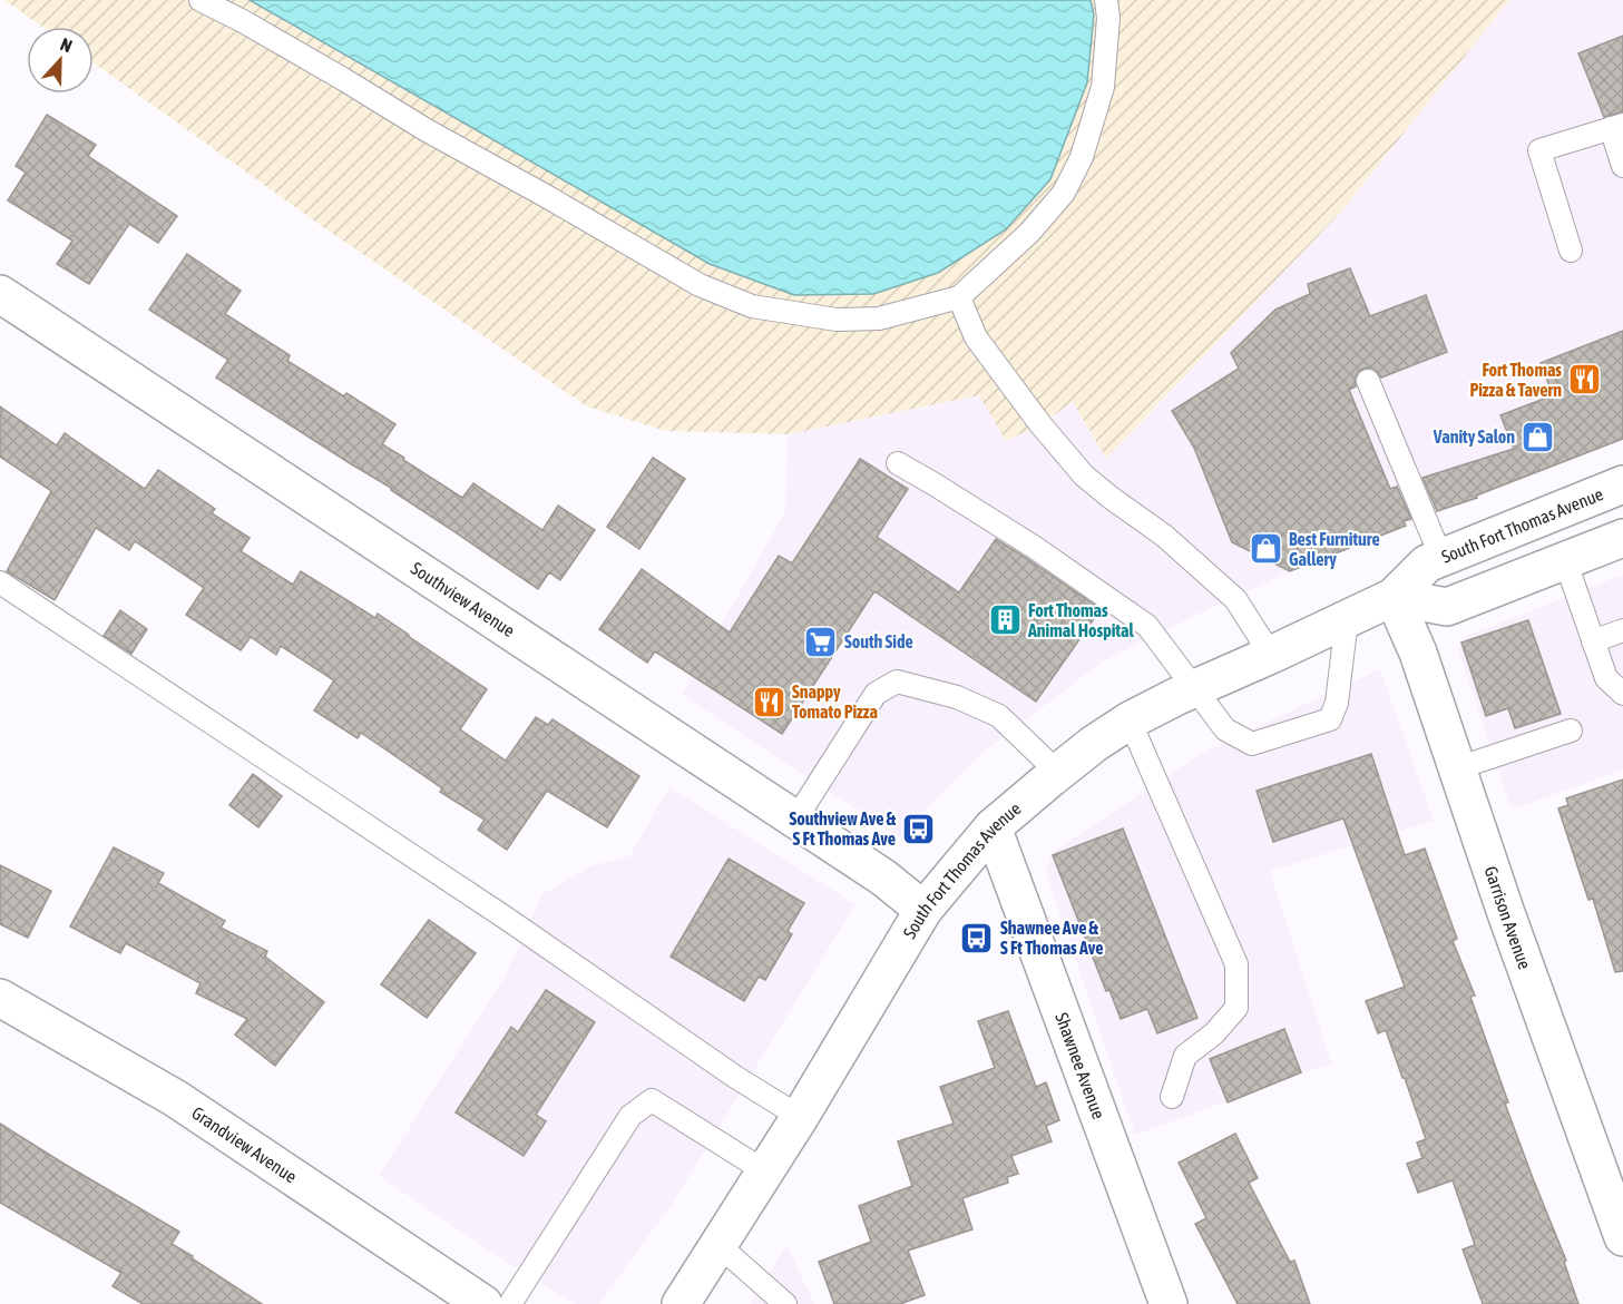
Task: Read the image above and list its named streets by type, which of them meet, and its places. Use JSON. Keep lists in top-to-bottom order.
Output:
{
  "streets": {
    "street": [
      "South Fort Thomas Avenue",
      "Southview Avenue",
      "Garrison Avenue",
      "Shawnee Avenue",
      "Grandview Avenue"
    ]
  },
  "crossings": [
    ["South Fort Thomas Avenue", "Southview Avenue"],
    ["South Fort Thomas Avenue", "Garrison Avenue"],
    ["South Fort Thomas Avenue", "Shawnee Avenue"]
  ],
  "places": {
    "restaurant": ["Fort Thomas Pizza & Tavern", "Snappy Tomato Pizza"],
    "shop": ["Vanity Salon", "Best Furniture Gallery"],
    "building": ["Fort Thomas Animal Hospital"],
    "supermarket": ["South Side"],
    "bus stop": ["Southview Ave & S Ft Thomas Ave", "Shawnee Ave & S Ft Thomas Ave"]
  },
  "north": "top"
}
